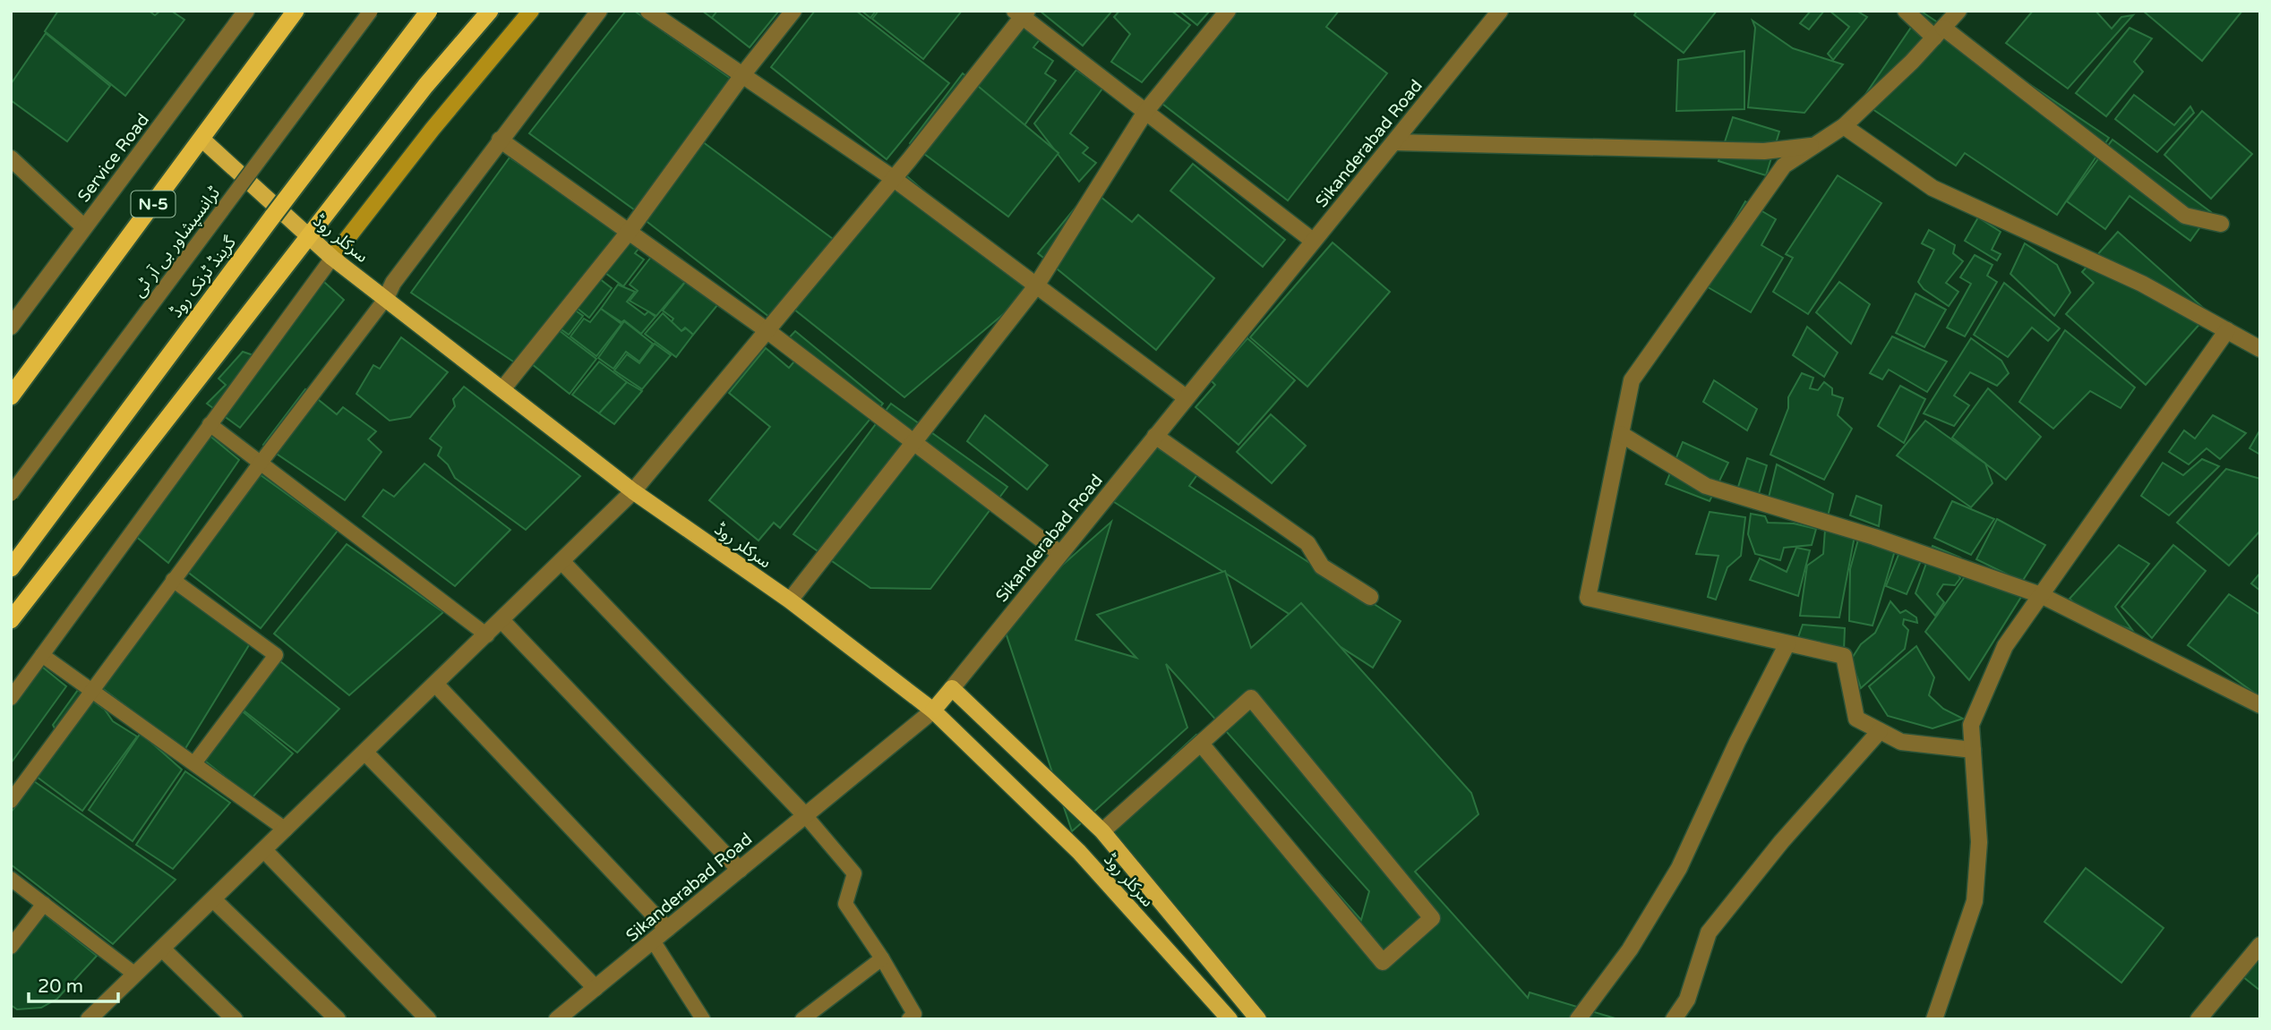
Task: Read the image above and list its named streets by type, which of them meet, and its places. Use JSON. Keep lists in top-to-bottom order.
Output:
{
  "streets": {
    "highway": ["N-5", "گرینڈ ٹرنک روڈ"],
    "main road": ["Sikanderabad Road", "سرکلر روڈ"],
    "street": ["Service Road"],
    "lane": ["ٹرانسپشاور بی آر ٹی"]
  },
  "crossings": [
    ["Sikanderabad Road", "سرکلر روڈ"],
    ["N-5", "سرکلر روڈ"]
  ],
  "scale_bar": "20 m"
}
